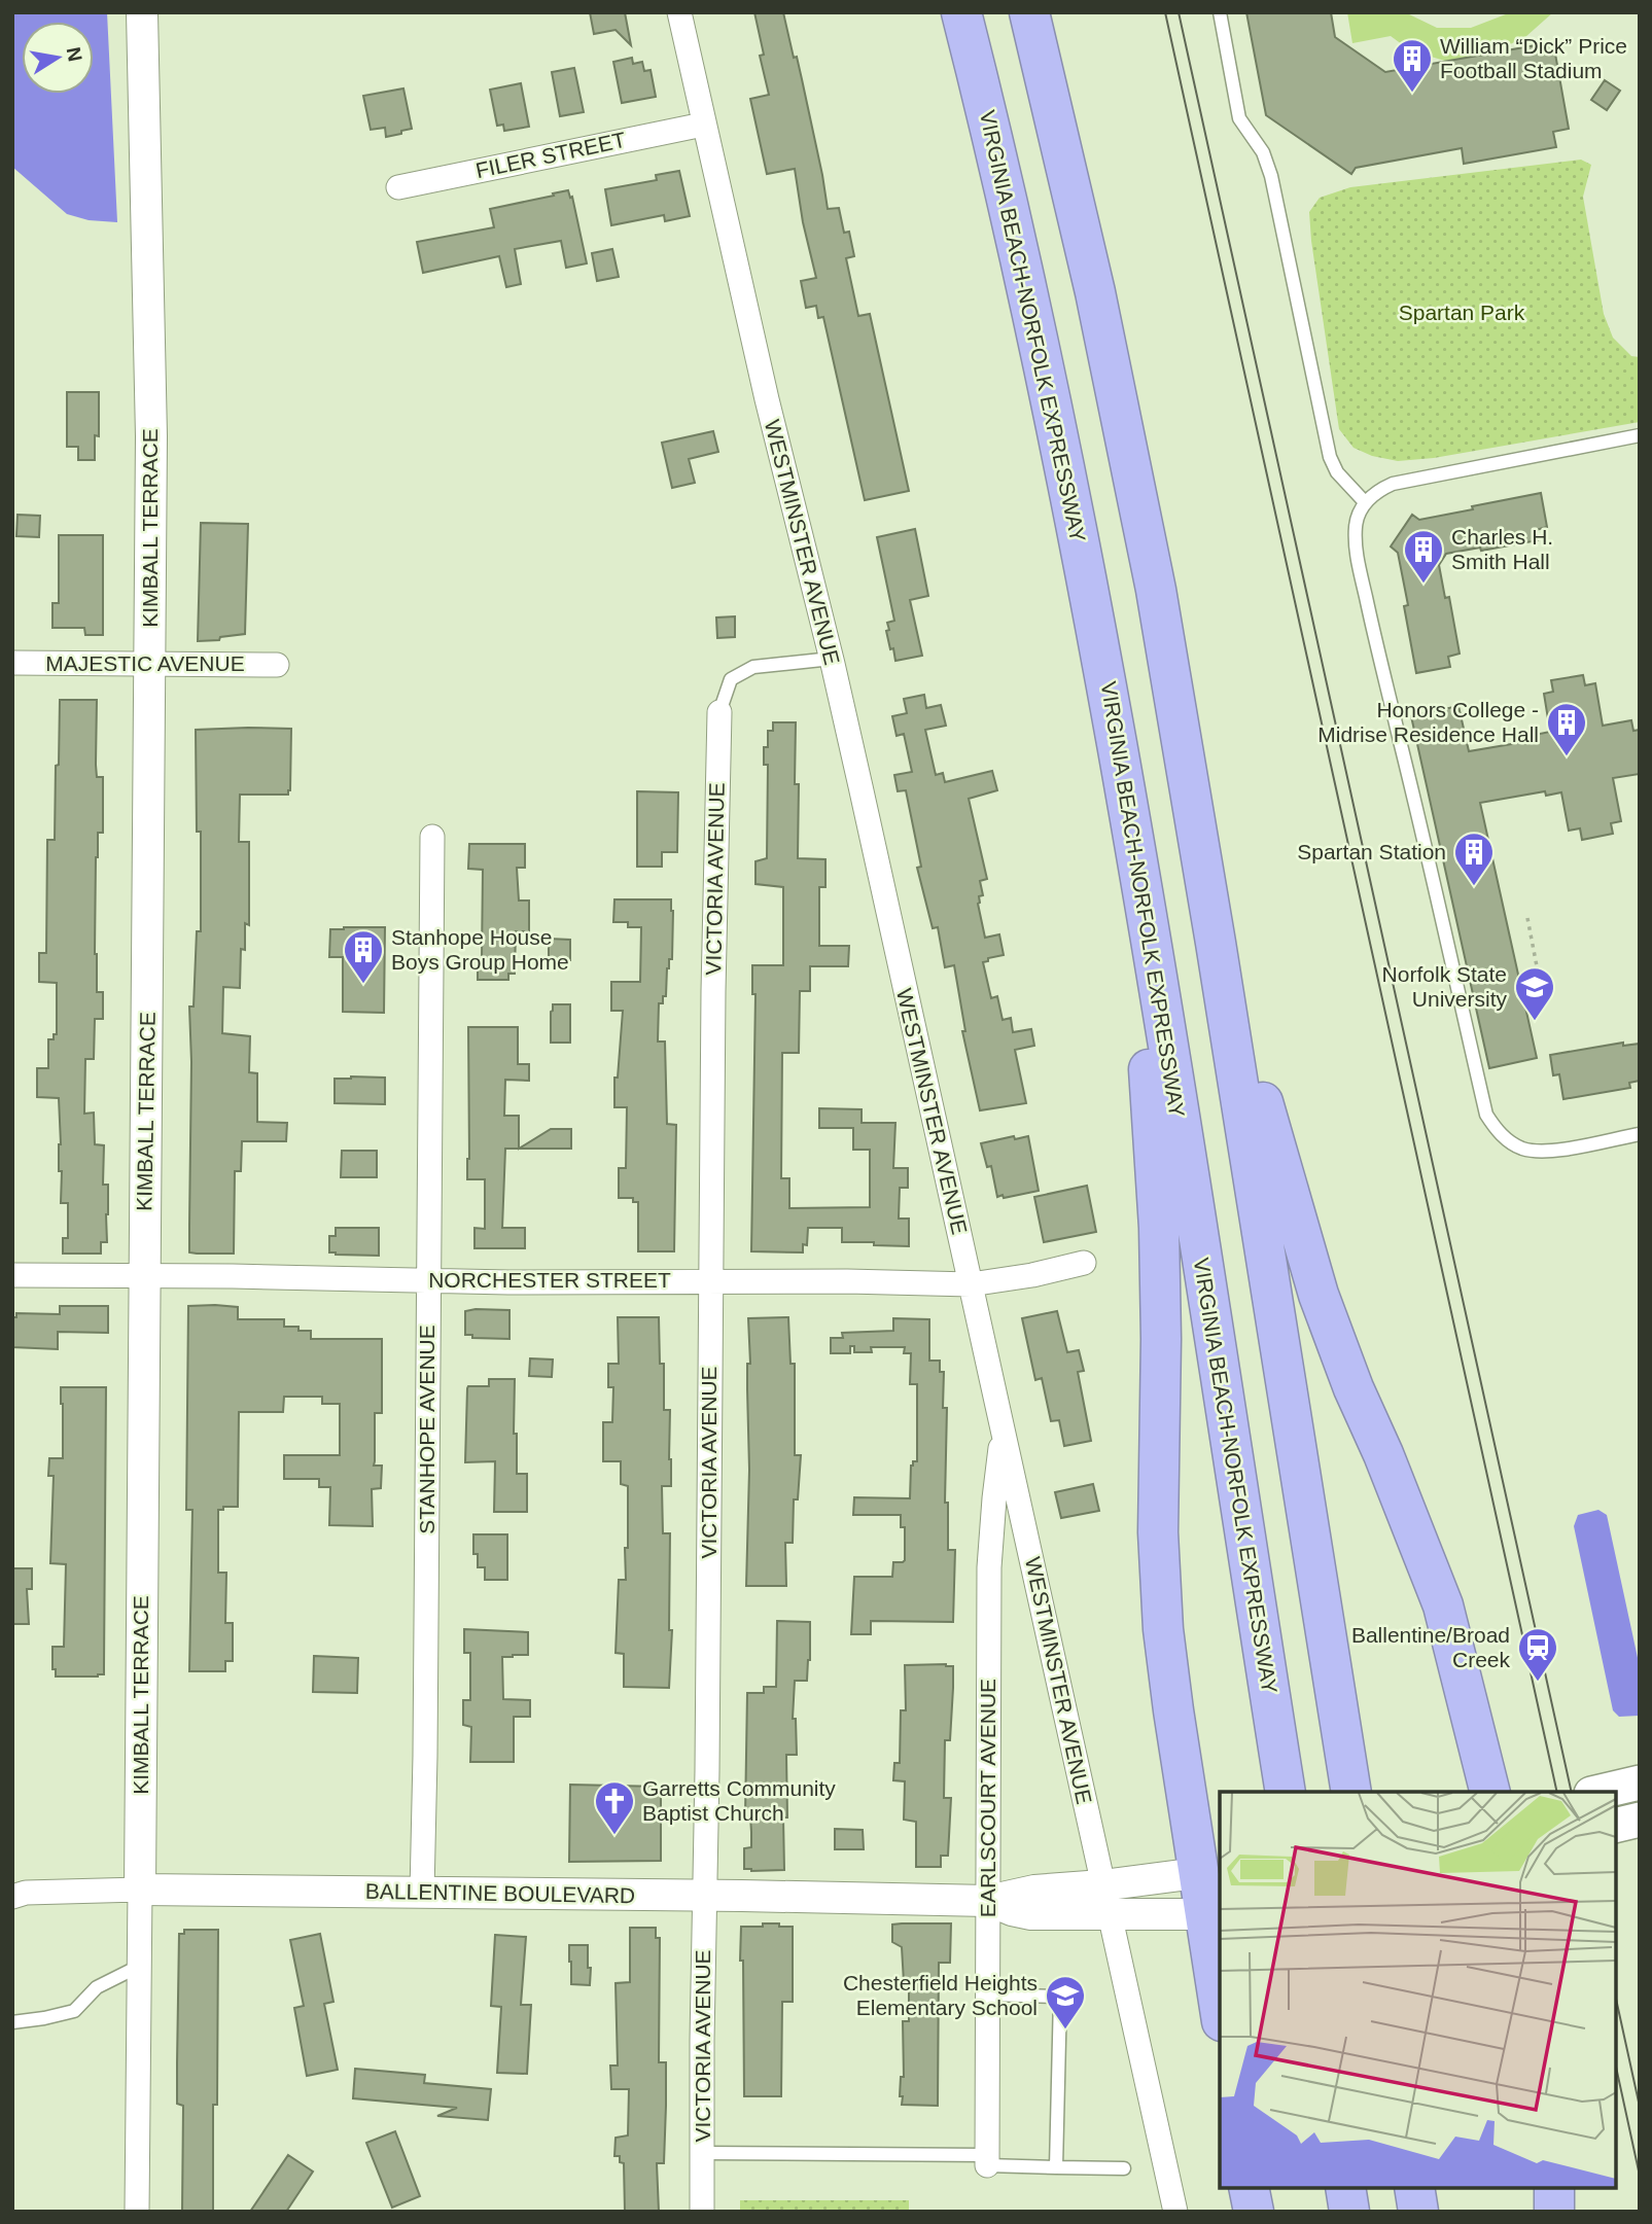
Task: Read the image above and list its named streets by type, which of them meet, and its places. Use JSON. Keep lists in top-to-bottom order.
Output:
{
  "streets": {
    "highway": ["VIRGINIA BEACH-NORFOLK EXPRESSWAY"],
    "street": [
      "FILER STREET",
      "KIMBALL TERRACE",
      "WESTMINSTER AVENUE",
      "MAJESTIC AVENUE",
      "VICTORIA AVENUE",
      "NORCHESTER STREET",
      "STANHOPE AVENUE",
      "EARLSCOURT AVENUE",
      "BALLENTINE BOULEVARD"
    ]
  },
  "crossings": [
    ["FILER STREET", "WESTMINSTER AVENUE"],
    ["KIMBALL TERRACE", "MAJESTIC AVENUE"],
    ["KIMBALL TERRACE", "NORCHESTER STREET"],
    ["KIMBALL TERRACE", "BALLENTINE BOULEVARD"],
    ["WESTMINSTER AVENUE", "NORCHESTER STREET"],
    ["WESTMINSTER AVENUE", "EARLSCOURT AVENUE"],
    ["WESTMINSTER AVENUE", "BALLENTINE BOULEVARD"],
    ["VICTORIA AVENUE", "NORCHESTER STREET"],
    ["VICTORIA AVENUE", "BALLENTINE BOULEVARD"],
    ["NORCHESTER STREET", "STANHOPE AVENUE"],
    ["STANHOPE AVENUE", "BALLENTINE BOULEVARD"],
    ["EARLSCOURT AVENUE", "BALLENTINE BOULEVARD"]
  ],
  "parks": ["Spartan Park"],
  "places": {
    "building": [
      "William “Dick” Price Football Stadium",
      "Charles H. Smith Hall",
      "Honors College - Midrise Residence Hall",
      "Spartan Station",
      "Stanhope House Boys Group Home"
    ],
    "school or university": ["Norfolk State University", "Chesterfield Heights Elementary School"],
    "station": ["Ballentine/Broad Creek"],
    "church": ["Garretts Community Baptist Church"]
  },
  "north": "right"
}
